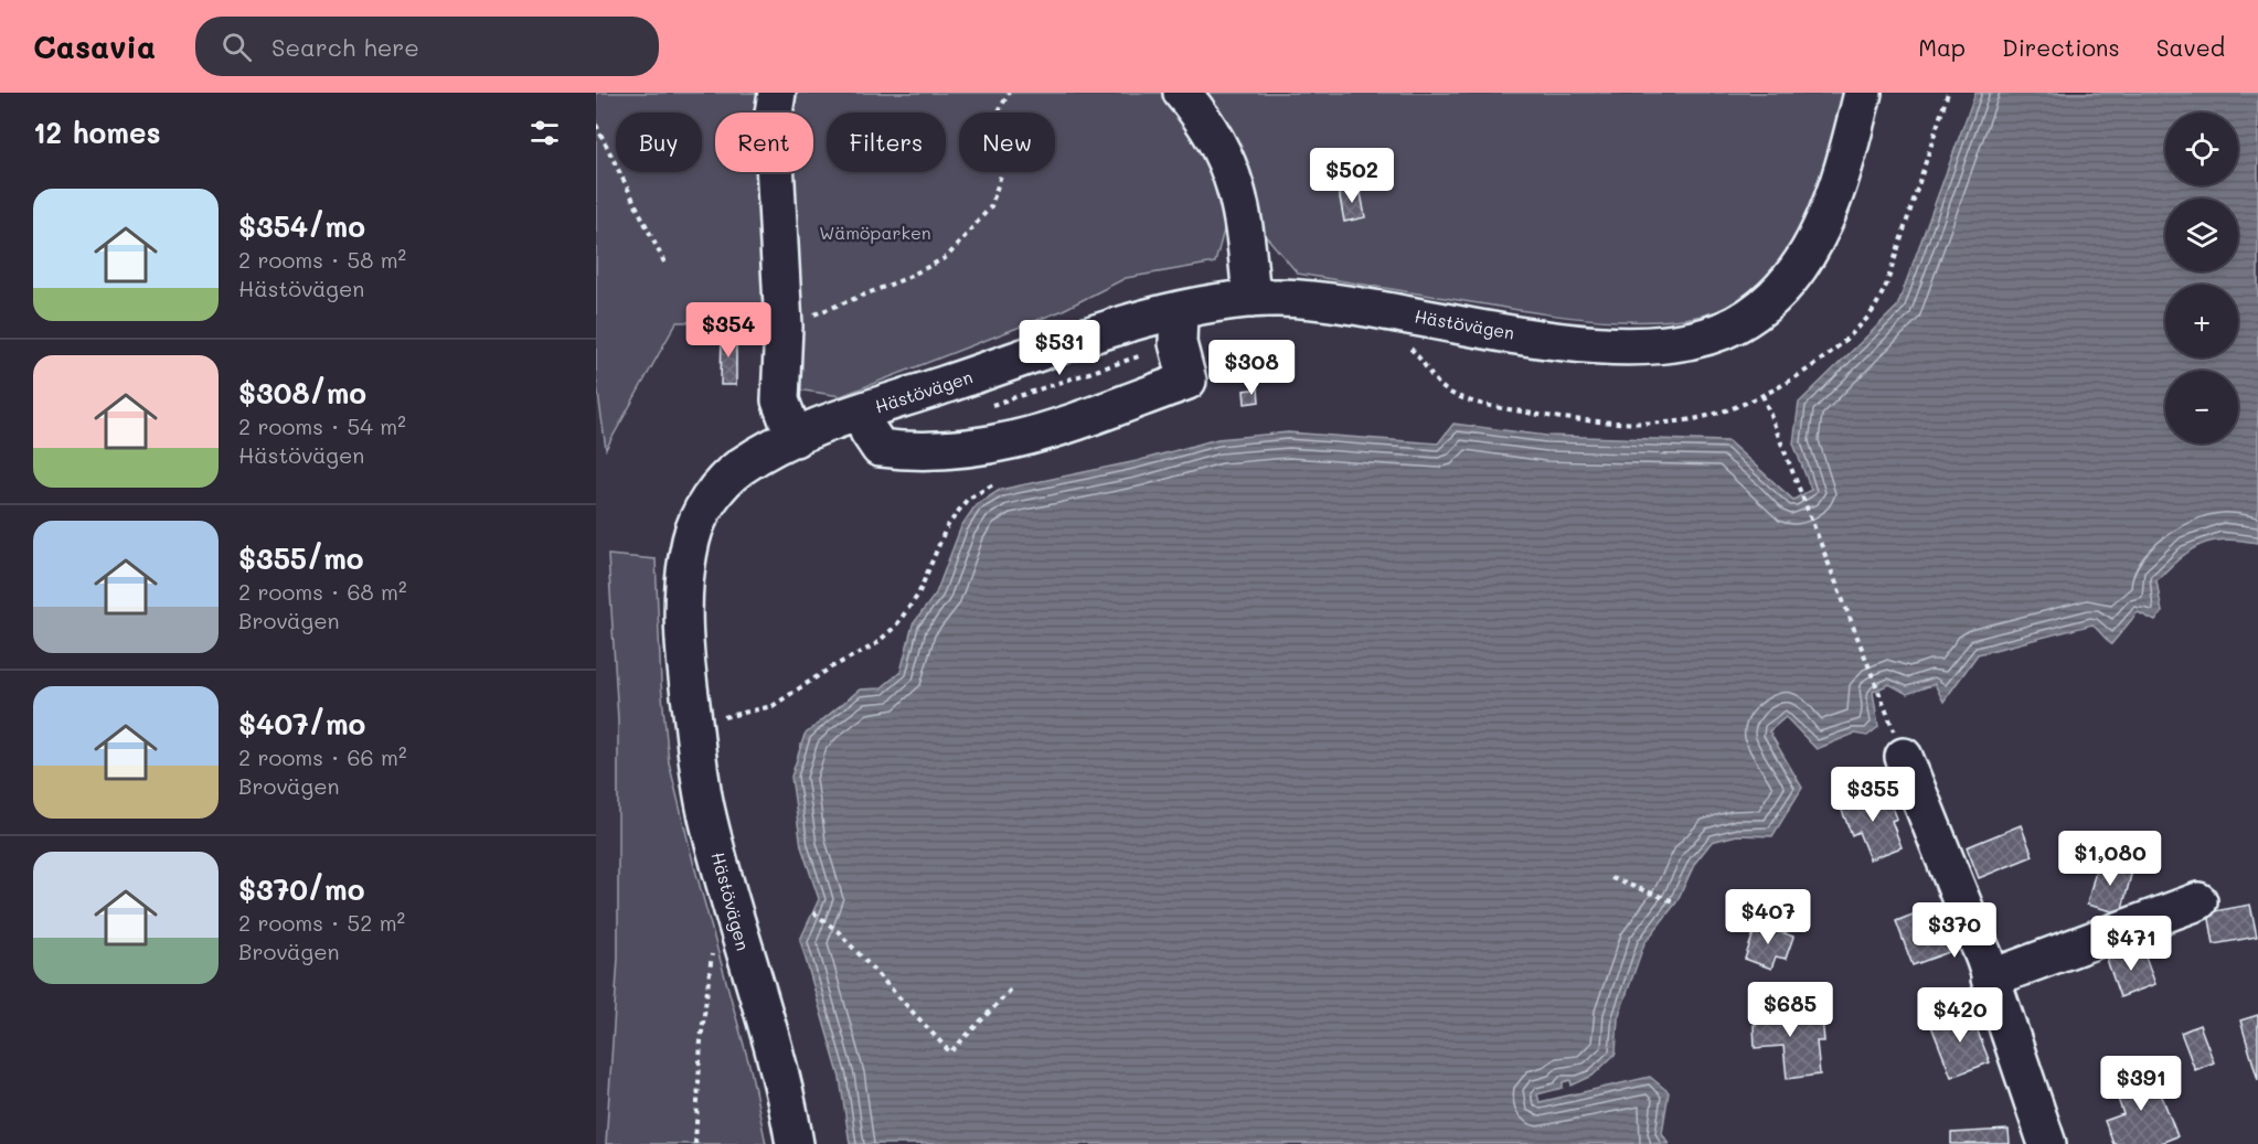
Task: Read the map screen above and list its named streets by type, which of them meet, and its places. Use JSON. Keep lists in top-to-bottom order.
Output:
{
  "streets": {
    "street": ["Hästövägen"]
  },
  "parks": ["Wämöparken"],
  "page": {
    "header": "Casavia",
    "search": "Search here",
    "nav": ["Map", "Directions", "Saved"],
    "heading": "12 homes",
    "map_buttons": ["+", "−"],
    "chip": [
      "Buy",
      "Rent",
      "Filters",
      "New"
    ],
    "price": [
      "$502",
      "$354",
      "$531",
      "$308",
      "$355",
      "$1,080",
      "$407",
      "$370",
      "$471",
      "$685",
      "$420",
      "$391"
    ],
    "list": [
      {
        "name": "$354/mo",
        "note": "2 rooms · 58 m² · Hästövägen"
      },
      {
        "name": "$308/mo",
        "note": "2 rooms · 54 m² · Hästövägen"
      },
      {
        "name": "$355/mo",
        "note": "2 rooms · 68 m² · Brovägen"
      },
      {
        "name": "$407/mo",
        "note": "2 rooms · 66 m² · Brovägen"
      },
      {
        "name": "$370/mo",
        "note": "2 rooms · 52 m² · Brovägen"
      }
    ]
  }
}
